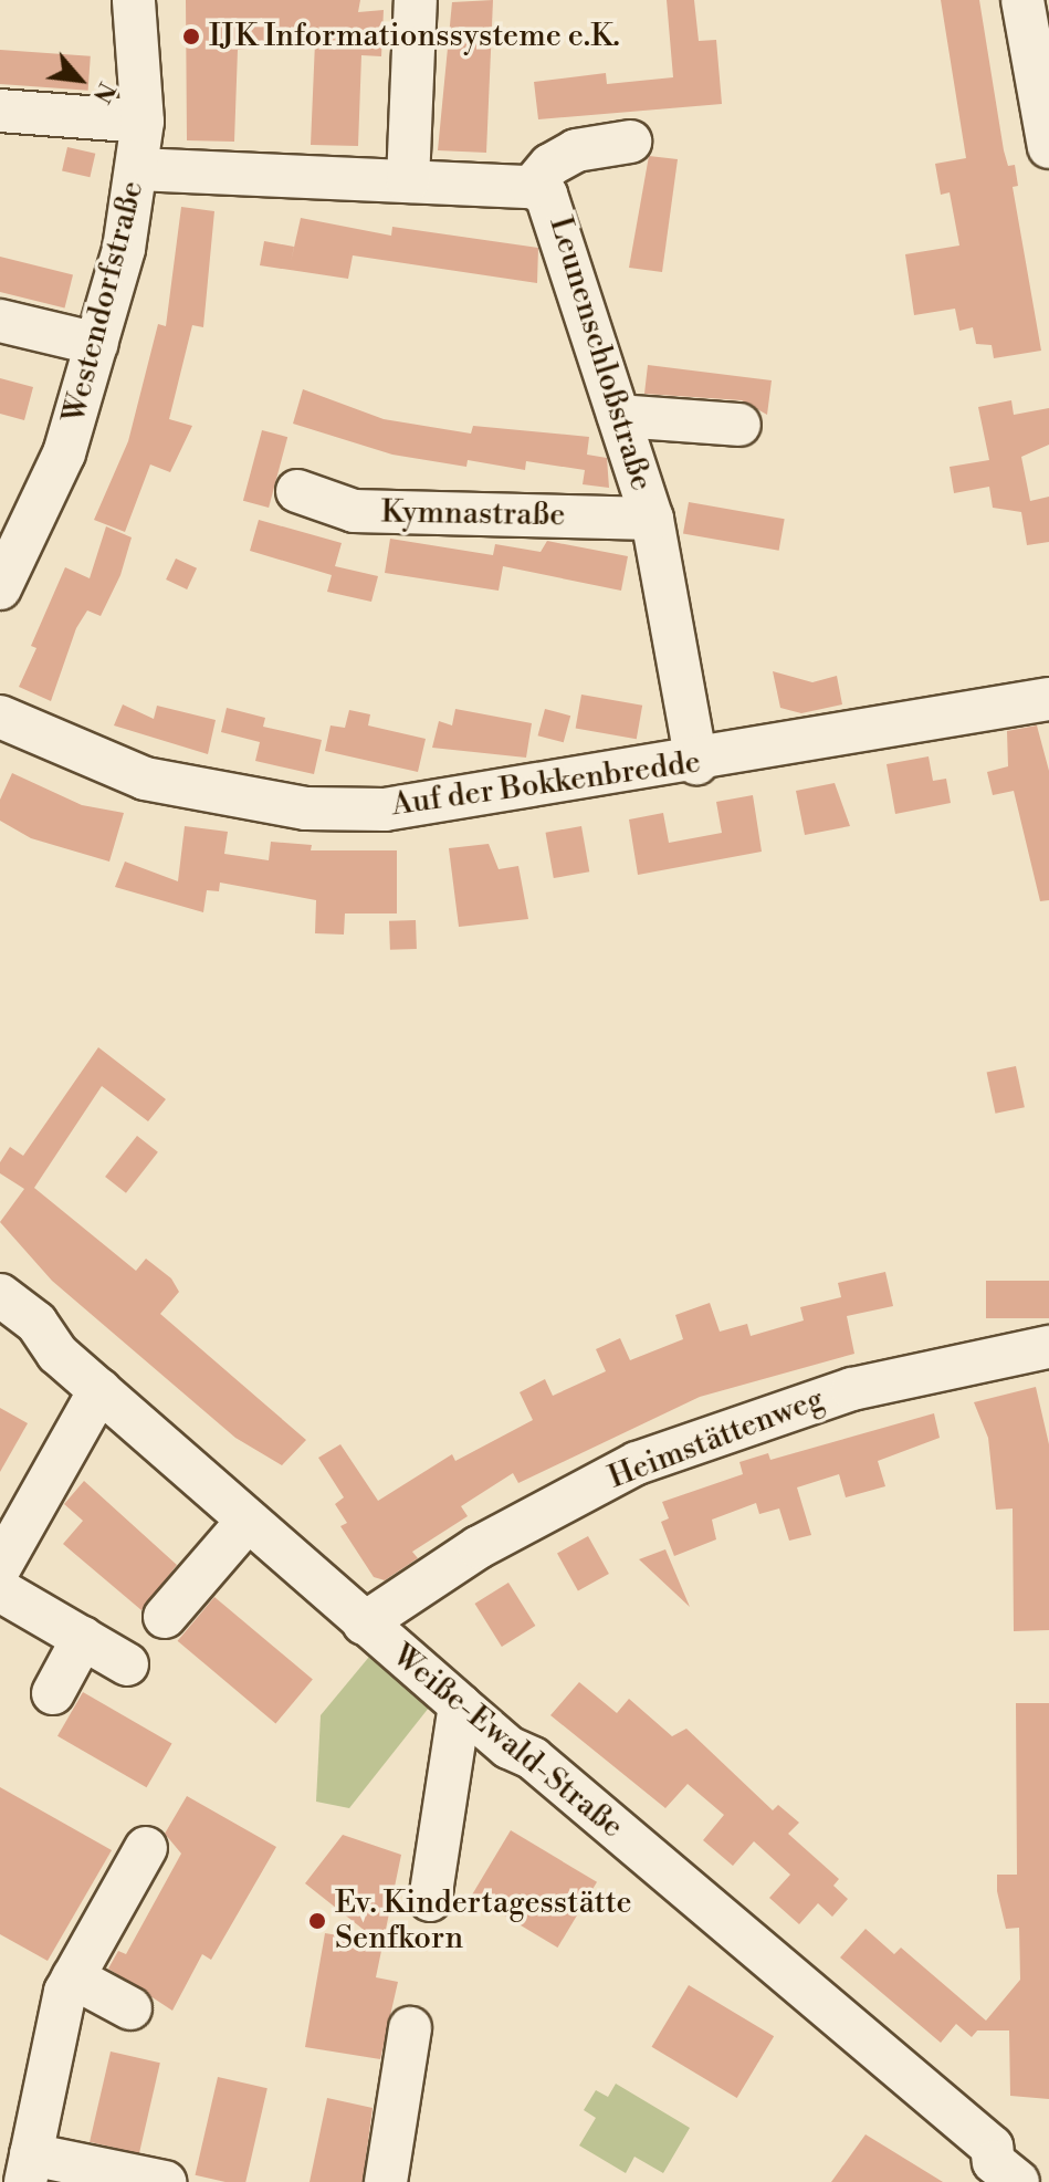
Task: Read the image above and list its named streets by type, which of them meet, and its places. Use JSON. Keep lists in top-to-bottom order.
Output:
{
  "streets": {
    "street": [
      "Westendorfstraße",
      "Leunenschloßstraße",
      "Kymnastraße",
      "Auf der Bokkenbredde",
      "Heimstättenweg",
      "Weiße-Ewald-Straße"
    ]
  },
  "crossings": [
    ["Westendorfstraße", "Leunenschloßstraße"],
    ["Leunenschloßstraße", "Kymnastraße"],
    ["Leunenschloßstraße", "Auf der Bokkenbredde"],
    ["Heimstättenweg", "Weiße-Ewald-Straße"]
  ],
  "places": ["IJK Informationssysteme e.K.", "Ev. Kindertagesstätte Senfkorn"],
  "north": "bottom right"
}
